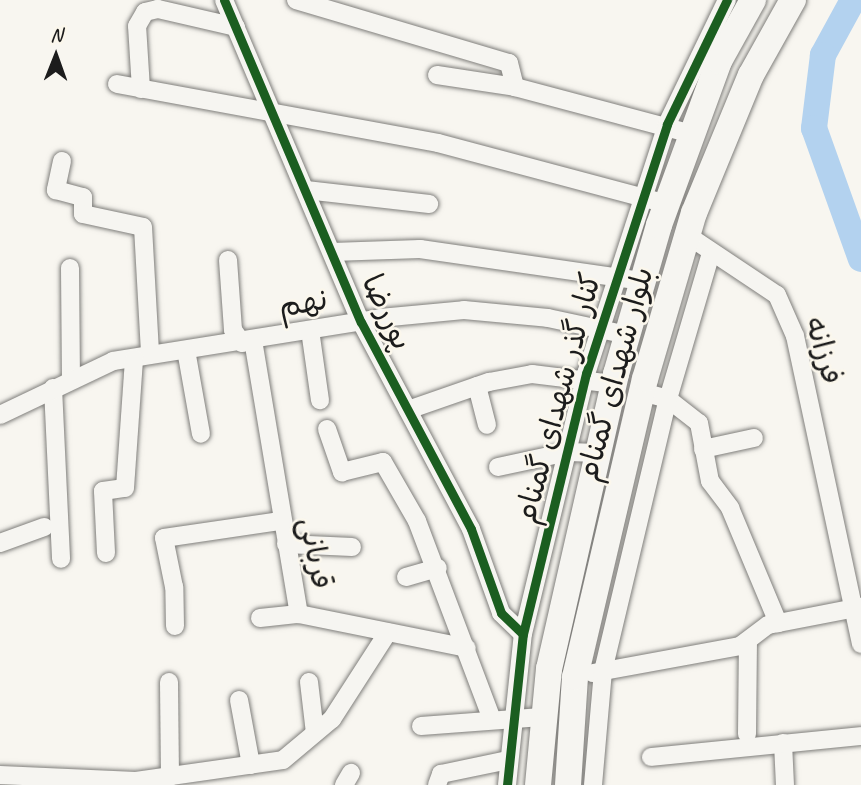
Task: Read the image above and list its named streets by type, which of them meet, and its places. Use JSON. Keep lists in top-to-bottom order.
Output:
{
  "streets": {
    "highway": ["بلوار شهدای گمنام"],
    "street": [
      "نهم",
      "پوررضا",
      "فرزانه",
      "کنار گذر شهدای گمنام",
      "قربانی"
    ]
  },
  "crossings": [
    ["نهم", "پوررضا"],
    ["نهم", "بلوار شهدای گمنام"],
    ["نهم", "کنار گذر شهدای گمنام"],
    ["نهم", "قربانی"],
    ["پوررضا", "کنار گذر شهدای گمنام"],
    ["فرزانه", "بلوار شهدای گمنام"]
  ],
  "north": "top"
}
